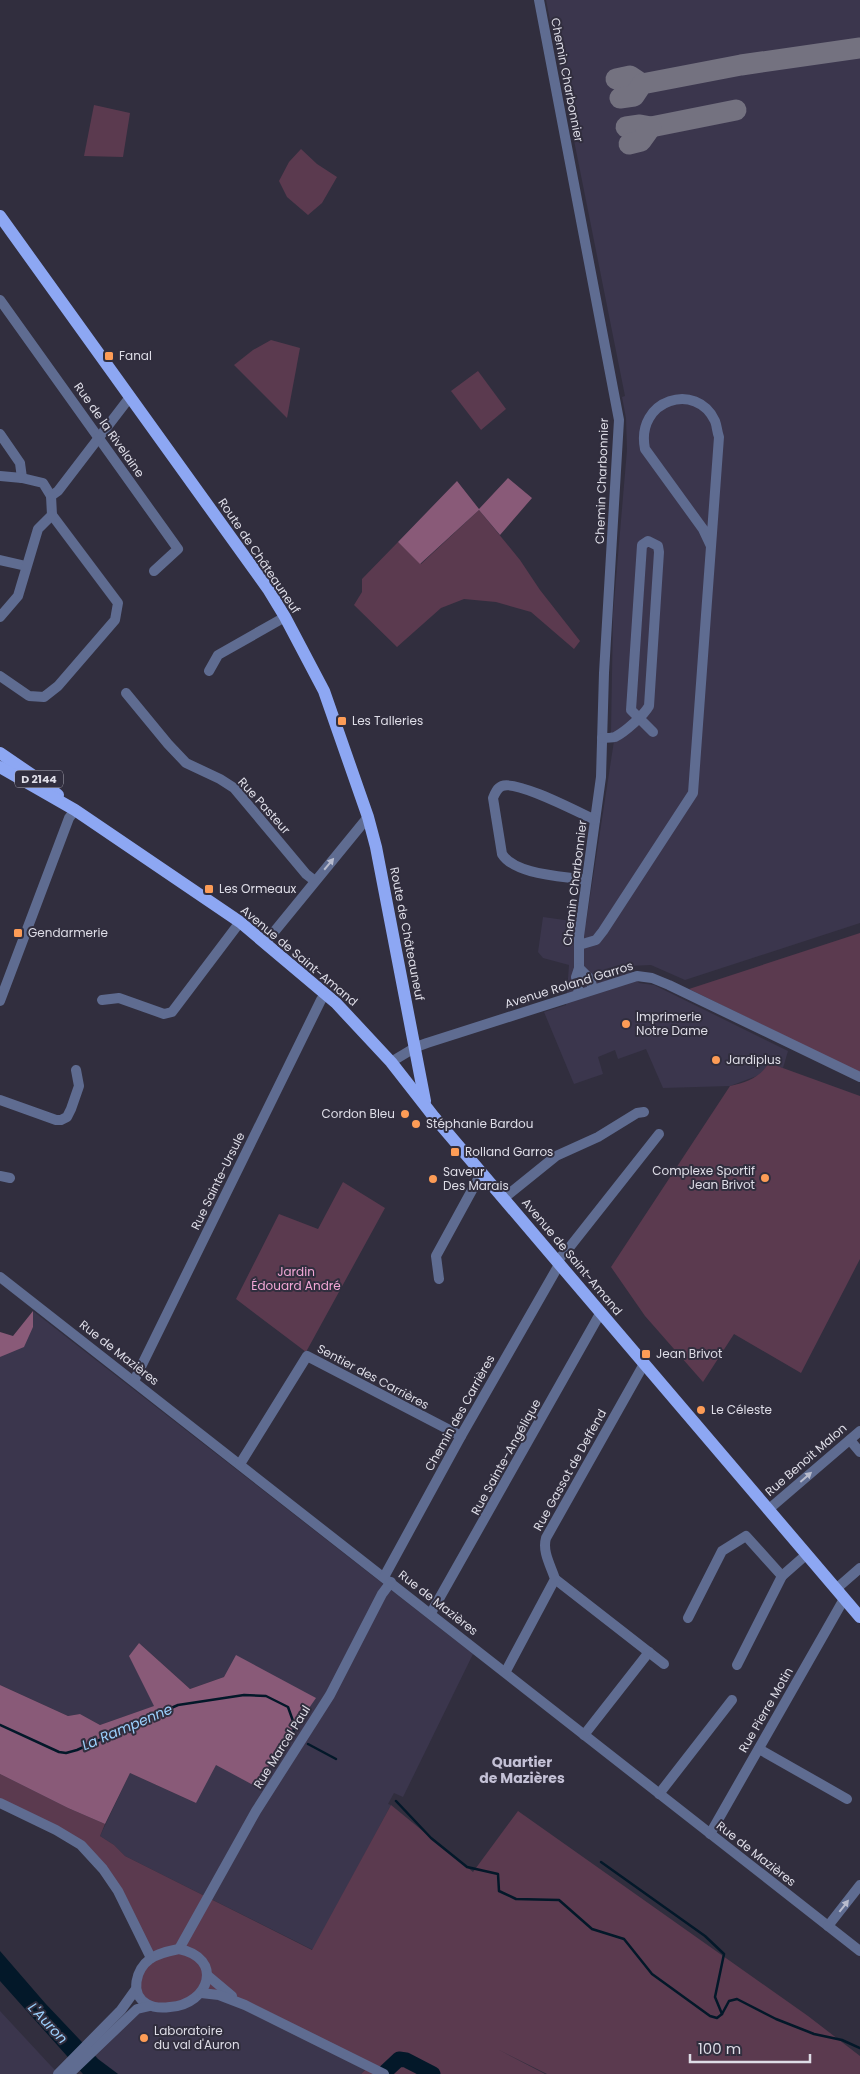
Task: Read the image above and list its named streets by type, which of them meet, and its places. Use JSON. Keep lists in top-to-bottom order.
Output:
{
  "streets": {
    "main road": ["Route de Châteauneuf", "D 2144", "Avenue de Saint-Amand"],
    "street": [
      "Chemin Charbonnier",
      "Rue de la Rivelaine",
      "Rue Pasteur",
      "Avenue Roland Garros",
      "Rue Sainte-Ursule",
      "Rue de Mazières",
      "Sentier des Carrières",
      "Chemin des Carrières",
      "Rue Sainte-Angélique",
      "Rue Benoit Malon",
      "Rue Gassot de Deffend",
      "Rue Pierre Motin",
      "Rue Marcel Paul"
    ]
  },
  "crossings": [
    ["Chemin Charbonnier", "Avenue Roland Garros"],
    ["Route de Châteauneuf", "Avenue de Saint-Amand"],
    ["Route de Châteauneuf", "Avenue Roland Garros"],
    ["Avenue de Saint-Amand", "Avenue Roland Garros"],
    ["Avenue de Saint-Amand", "Rue Sainte-Ursule"],
    ["Avenue de Saint-Amand", "Chemin des Carrières"],
    ["Avenue de Saint-Amand", "Rue Sainte-Angélique"],
    ["Avenue de Saint-Amand", "Rue Benoit Malon"],
    ["Avenue de Saint-Amand", "Rue Gassot de Deffend"],
    ["Avenue de Saint-Amand", "Rue Pierre Motin"],
    ["Rue Sainte-Ursule", "Rue de Mazières"],
    ["Rue de Mazières", "Sentier des Carrières"],
    ["Rue de Mazières", "Chemin des Carrières"],
    ["Rue de Mazières", "Rue Sainte-Angélique"],
    ["Rue de Mazières", "Rue Pierre Motin"],
    ["Rue de Mazières", "Rue Marcel Paul"],
    ["Sentier des Carrières", "Chemin des Carrières"],
    ["Chemin des Carrières", "Rue Marcel Paul"]
  ],
  "one_way": ["Rue Benoit Malon"],
  "districts": ["Quartier de Mazières"],
  "water": ["La Rampenne", "L'Auron"],
  "parks": ["Jardin Édouard André"],
  "places": {
    "transit": [
      "Fanal",
      "Les Talleries",
      "Les Ormeaux",
      "Gendarmerie",
      "Rolland Garros",
      "Jean Brivot"
    ],
    "other": [
      "Imprimerie Notre Dame",
      "Jardiplus",
      "Cordon Bleu",
      "Stéphanie Bardou",
      "Complexe Sportif Jean Brivot",
      "Saveur Des Marais",
      "Le Céleste",
      "Laboratoire du val d'Auron"
    ]
  },
  "scale_bar": "100 m"
}
